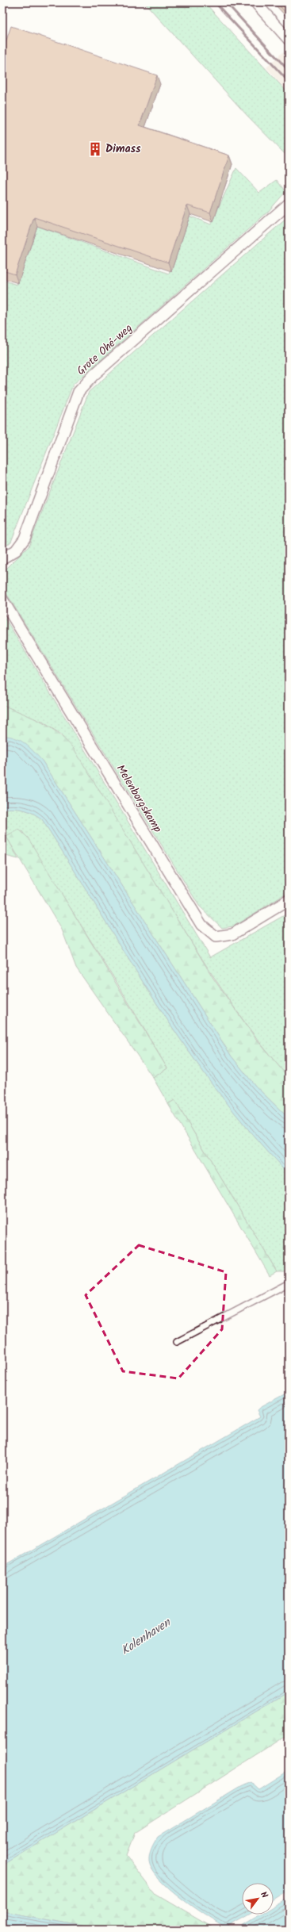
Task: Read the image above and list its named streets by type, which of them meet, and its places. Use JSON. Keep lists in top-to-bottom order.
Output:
{
  "streets": {
    "street": ["Grote Ohé-weg", "Melenborgskamp"]
  },
  "water": ["Kolenhaven"],
  "places": {
    "building": ["Dimass"]
  },
  "north": "top right"
}
